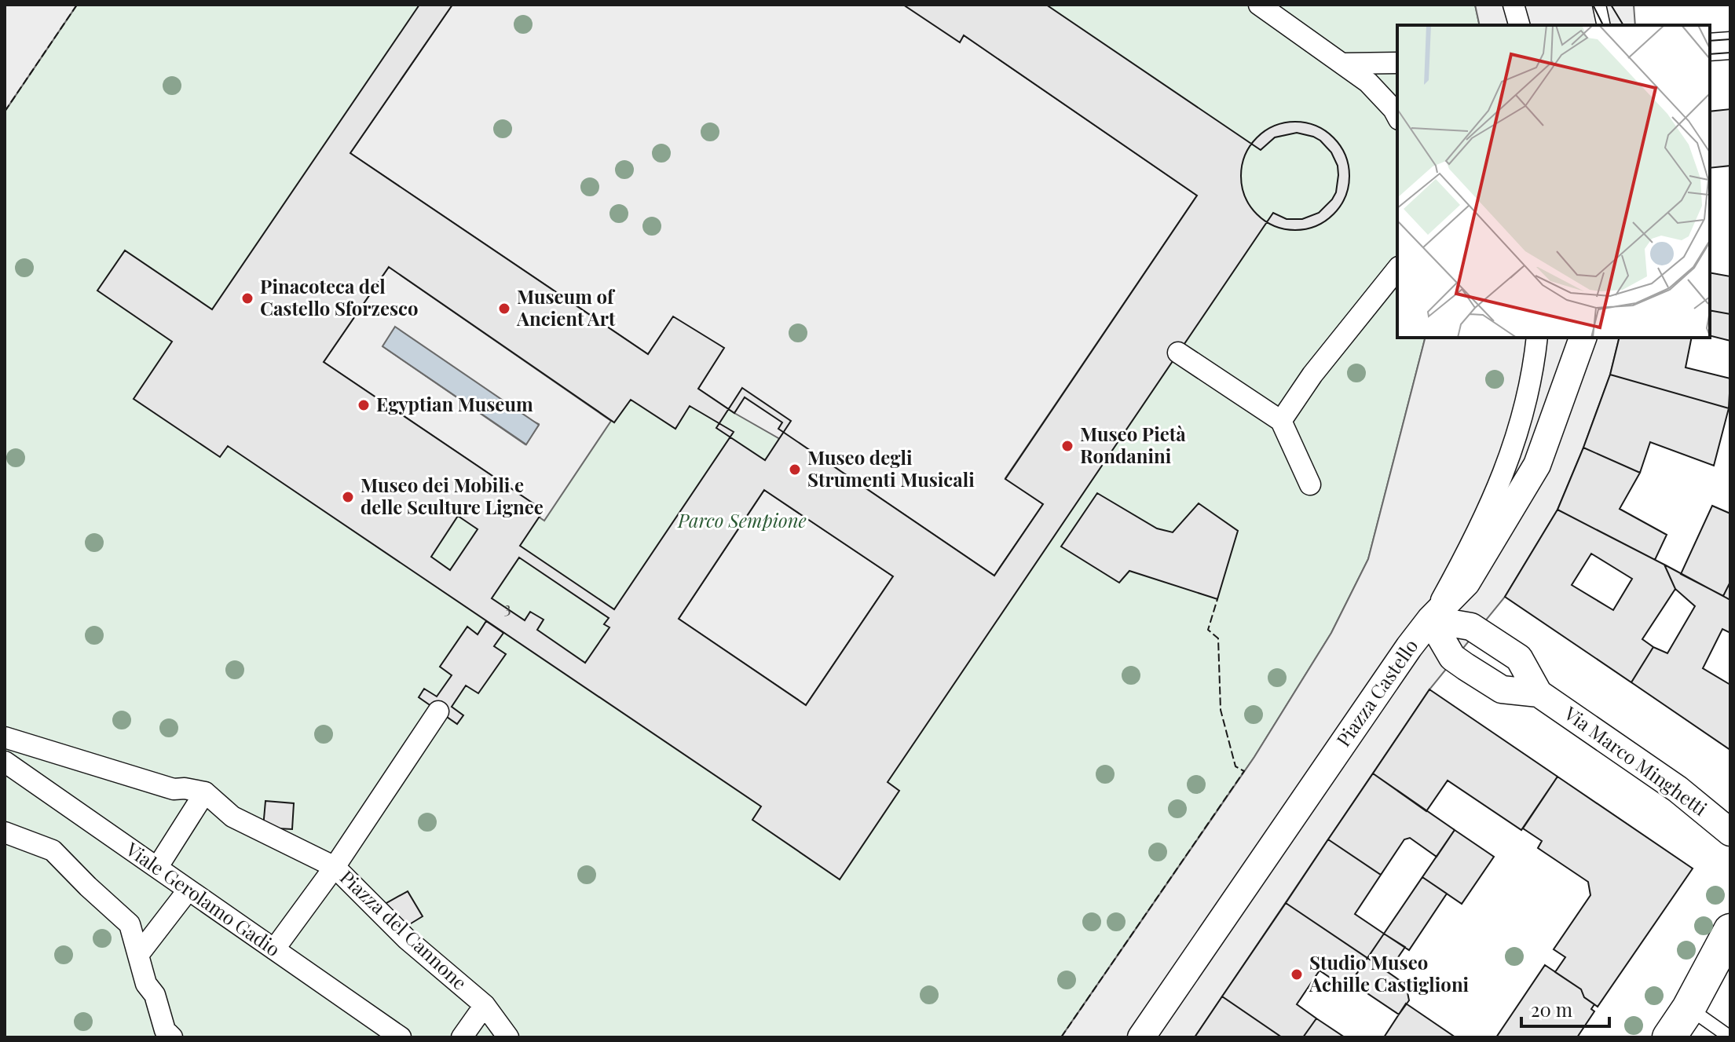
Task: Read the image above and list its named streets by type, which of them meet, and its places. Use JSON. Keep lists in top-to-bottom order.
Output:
{
  "streets": {
    "street": [
      "Piazza Castello",
      "Via Marco Minghetti",
      "Viale Gerolamo Gadio",
      "Piazza del Cannone"
    ]
  },
  "crossings": [
    ["Piazza Castello", "Via Marco Minghetti"]
  ],
  "parks": ["Parco Sempione"],
  "places": [
    "Pinacoteca del Castello Sforzesco",
    "Museum of Ancient Art",
    "Egyptian Museum",
    "Museo Pietà Rondanini",
    "Museo degli Strumenti Musicali",
    "Museo dei Mobili e delle Sculture Lignee",
    "Studio Museo Achille Castiglioni"
  ],
  "house_numbers": ["3"],
  "scale_bar": "20 m"
}
